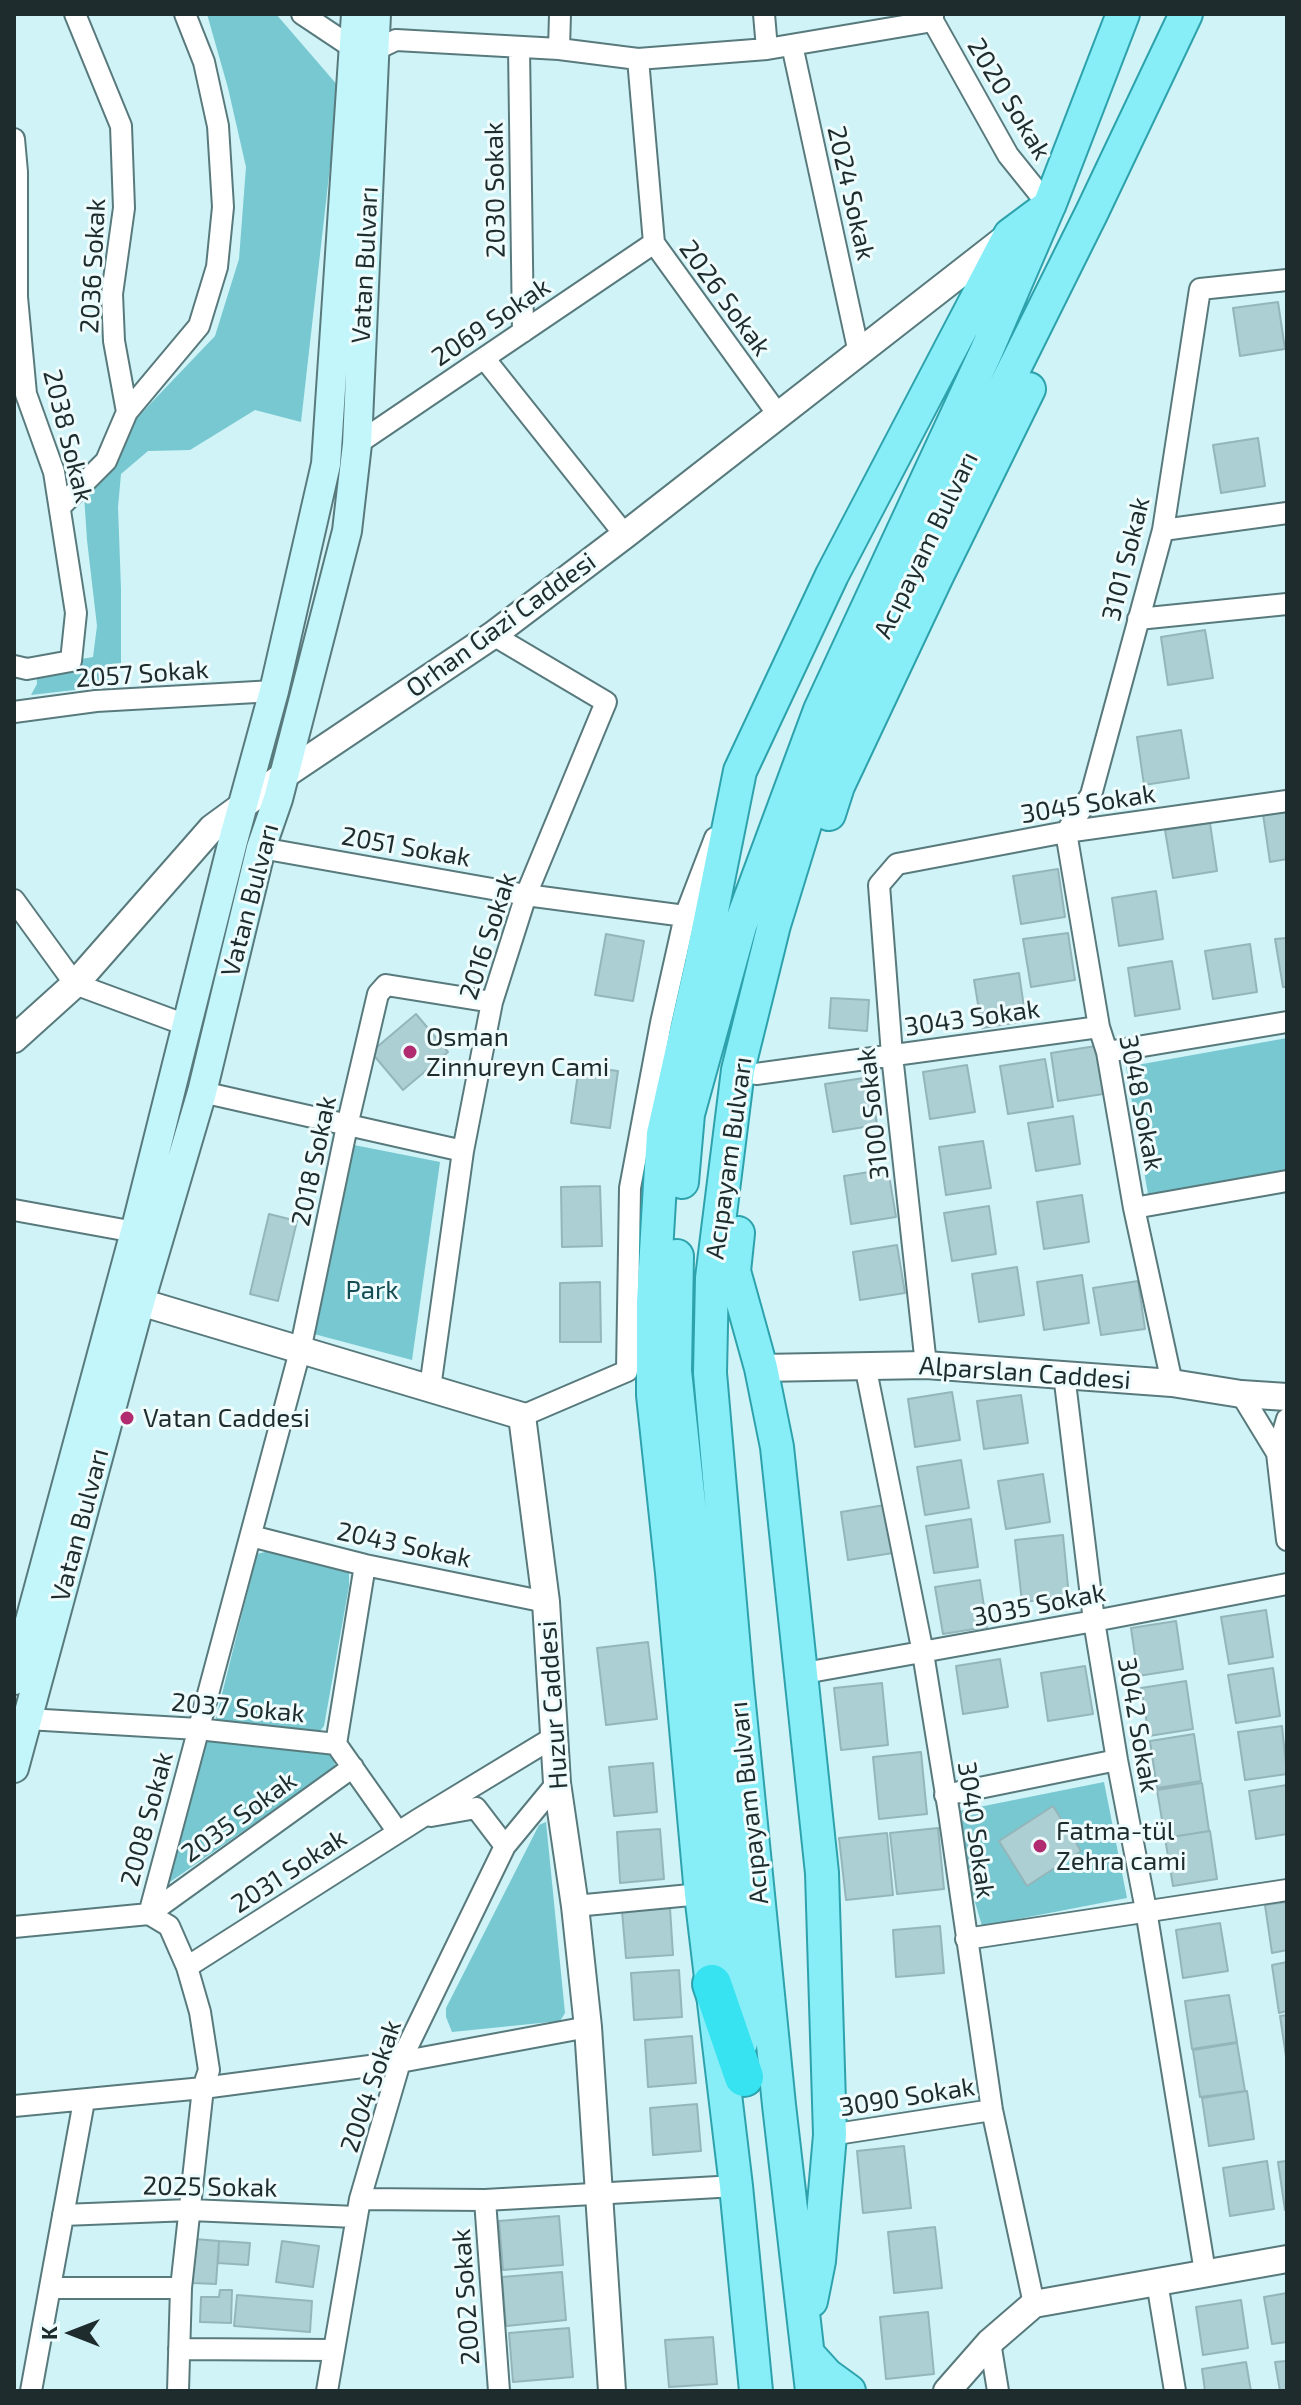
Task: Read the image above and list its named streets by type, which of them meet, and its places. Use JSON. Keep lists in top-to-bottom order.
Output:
{
  "streets": {
    "main road": ["Vatan Bulvarı", "Acıpayam Bulvarı"],
    "street": [
      "2020 Sokak",
      "2030 Sokak",
      "2024 Sokak",
      "2036 Sokak",
      "2026 Sokak",
      "2069 Sokak",
      "2038 Sokak",
      "3101 Sokak",
      "Orhan Gazi Caddesi",
      "2057 Sokak",
      "3045 Sokak",
      "2051 Sokak",
      "2016 Sokak",
      "3043 Sokak",
      "3048 Sokak",
      "3100 Sokak",
      "2018 Sokak",
      "Alparslan Caddesi",
      "2043 Sokak",
      "3035 Sokak",
      "Huzur Caddesi",
      "2037 Sokak",
      "3042 Sokak",
      "2035 Sokak",
      "2008 Sokak",
      "3040 Sokak",
      "2031 Sokak",
      "2004 Sokak",
      "3090 Sokak",
      "2025 Sokak",
      "2002 Sokak"
    ]
  },
  "crossings": [
    ["2020 Sokak", "Acıpayam Bulvarı"],
    ["2030 Sokak", "2069 Sokak"],
    ["2024 Sokak", "Orhan Gazi Caddesi"],
    ["Vatan Bulvarı", "2069 Sokak"],
    ["Vatan Bulvarı", "Orhan Gazi Caddesi"],
    ["Vatan Bulvarı", "2057 Sokak"],
    ["Vatan Bulvarı", "2051 Sokak"],
    ["Vatan Bulvarı", "2037 Sokak"],
    ["2026 Sokak", "2069 Sokak"],
    ["2026 Sokak", "Orhan Gazi Caddesi"],
    ["3101 Sokak", "3045 Sokak"],
    ["3101 Sokak", "3048 Sokak"],
    ["Orhan Gazi Caddesi", "2016 Sokak"],
    ["3045 Sokak", "3048 Sokak"],
    ["3045 Sokak", "3100 Sokak"],
    ["2051 Sokak", "2016 Sokak"],
    ["2016 Sokak", "2018 Sokak"],
    ["3043 Sokak", "3048 Sokak"],
    ["3043 Sokak", "3100 Sokak"],
    ["3048 Sokak", "Alparslan Caddesi"],
    ["3100 Sokak", "Alparslan Caddesi"],
    ["2018 Sokak", "2008 Sokak"],
    ["Alparslan Caddesi", "3042 Sokak"],
    ["Alparslan Caddesi", "3040 Sokak"],
    ["2043 Sokak", "Huzur Caddesi"],
    ["2043 Sokak", "2008 Sokak"],
    ["3035 Sokak", "3042 Sokak"],
    ["3035 Sokak", "3040 Sokak"],
    ["Huzur Caddesi", "2031 Sokak"],
    ["Huzur Caddesi", "2004 Sokak"],
    ["Huzur Caddesi", "2025 Sokak"],
    ["2037 Sokak", "2035 Sokak"],
    ["2037 Sokak", "2008 Sokak"],
    ["2037 Sokak", "2031 Sokak"],
    ["2035 Sokak", "2008 Sokak"],
    ["2008 Sokak", "2031 Sokak"],
    ["2008 Sokak", "2025 Sokak"],
    ["3040 Sokak", "3090 Sokak"],
    ["2004 Sokak", "2025 Sokak"],
    ["2025 Sokak", "2002 Sokak"]
  ],
  "parks": ["Park"],
  "places": ["Osman Zinnureyn Cami", "Vatan Caddesi", "Fatma-tül Zehra cami"],
  "north": "left"
}
